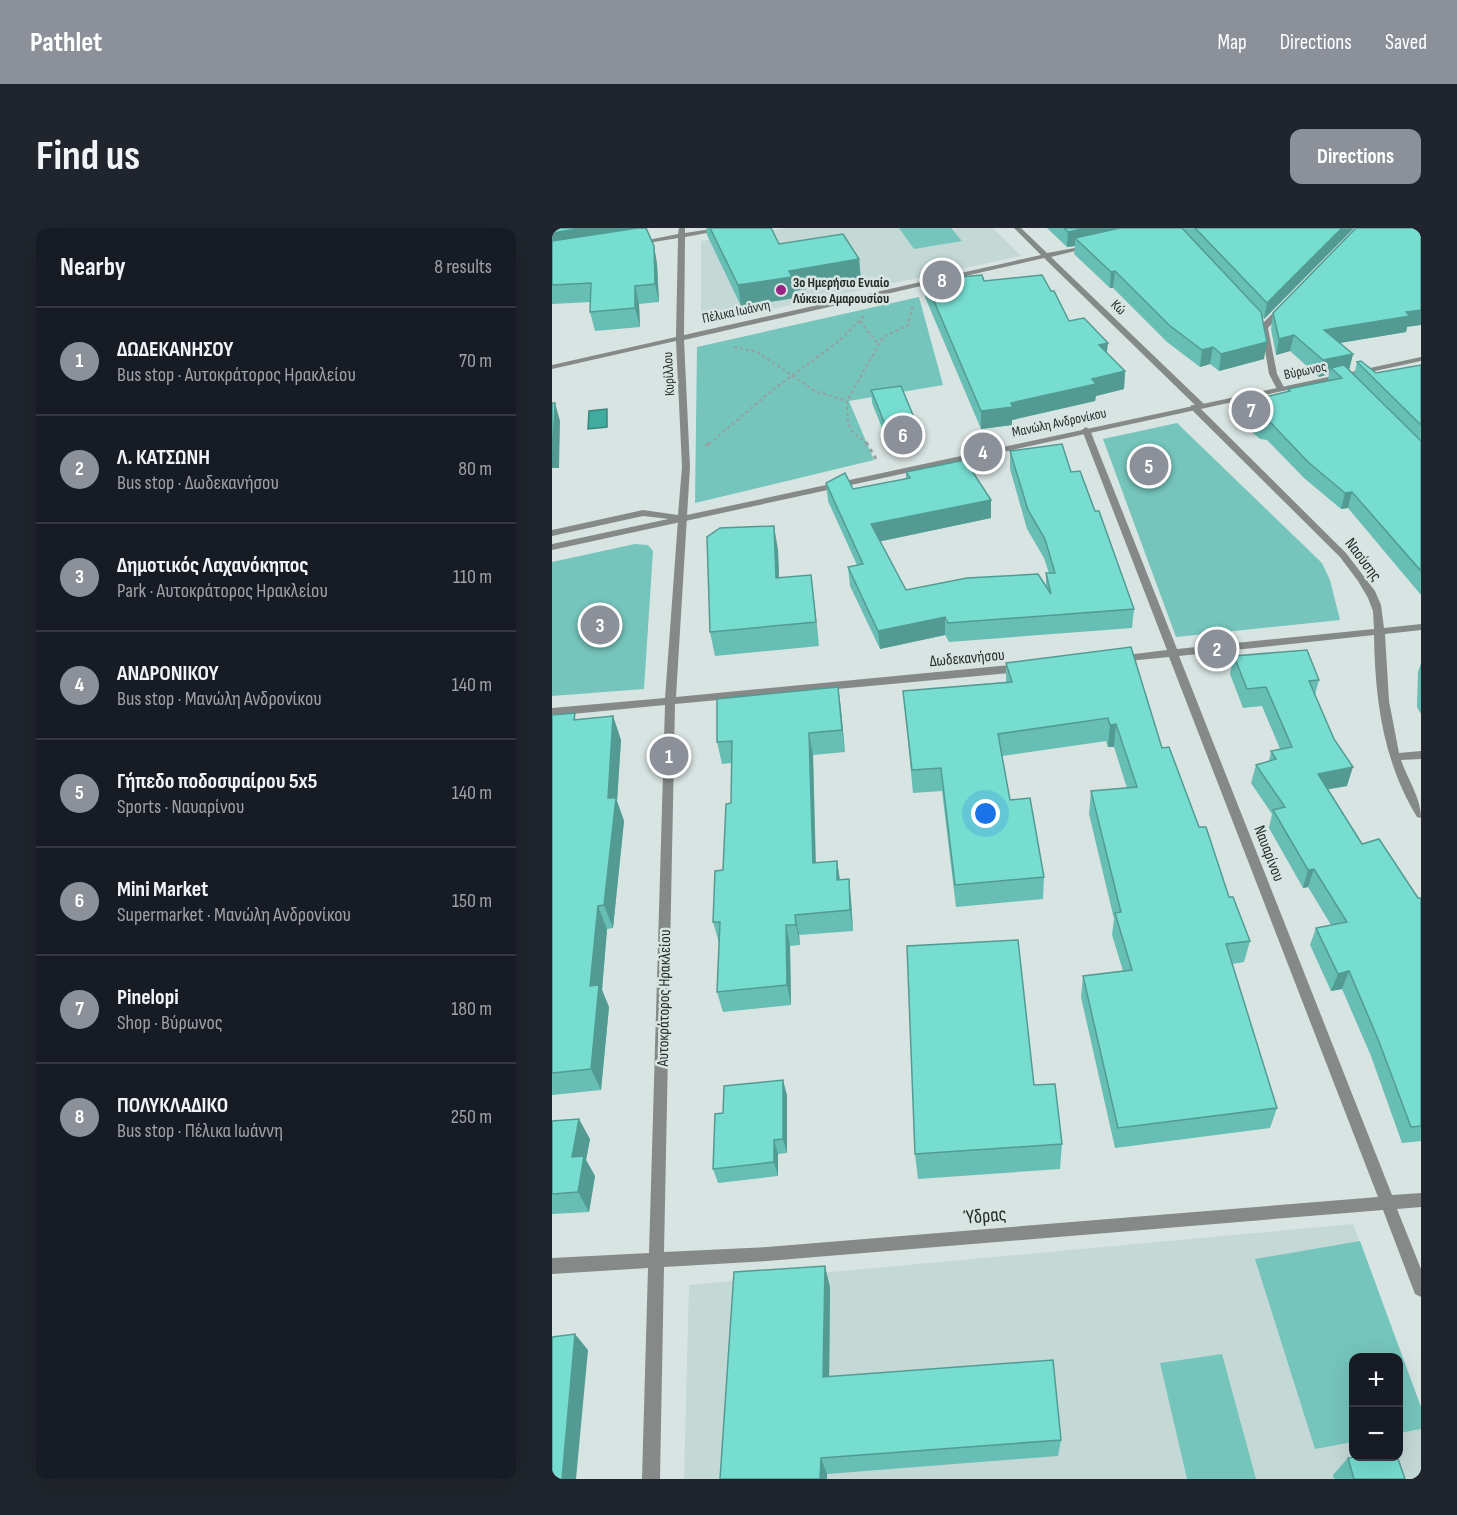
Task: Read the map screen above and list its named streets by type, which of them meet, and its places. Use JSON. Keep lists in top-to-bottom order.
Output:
{
  "streets": {
    "street": [
      "Κώ",
      "Πέλικα Ιωάννη",
      "Βύρωνος",
      "Κυρίλλου",
      "Μανώλη Ανδρονίκου",
      "Ναούσης",
      "Δωδεκανήσου",
      "Ναυαρίνου",
      "Αυτοκράτορος Ηρακλείου",
      "Ύδρας"
    ]
  },
  "crossings": [
    ["Κώ", "Πέλικα Ιωάννη"],
    ["Κώ", "Βύρωνος"],
    ["Κώ", "Μανώλη Ανδρονίκου"],
    ["Κώ", "Ναούσης"],
    ["Πέλικα Ιωάννη", "Κυρίλλου"],
    ["Βύρωνος", "Μανώλη Ανδρονίκου"],
    ["Βύρωνος", "Ναούσης"],
    ["Κυρίλλου", "Μανώλη Ανδρονίκου"],
    ["Κυρίλλου", "Αυτοκράτορος Ηρακλείου"],
    ["Μανώλη Ανδρονίκου", "Ναούσης"],
    ["Μανώλη Ανδρονίκου", "Ναυαρίνου"],
    ["Μανώλη Ανδρονίκου", "Αυτοκράτορος Ηρακλείου"],
    ["Δωδεκανήσου", "Αυτοκράτορος Ηρακλείου"],
    ["Ναυαρίνου", "Ύδρας"],
    ["Αυτοκράτορος Ηρακλείου", "Ύδρας"]
  ],
  "places": ["3ο Ημερήσιο Ενιαίο Λύκειο Αμαρουσίου"],
  "page": {
    "header": "Pathlet",
    "nav": ["Map", "Directions", "Saved"],
    "buttons": "Directions",
    "title": "Find us",
    "heading": ["Nearby", "8 results"],
    "pins": [
      "8",
      "7",
      "6",
      "4",
      "5",
      "3",
      "2",
      "1"
    ],
    "list": [
      {
        "mark": "1",
        "name": "ΔΩΔΕΚΑΝΗΣΟΥ",
        "note": "Bus stop · Αυτοκράτορος Ηρακλείου",
        "value": "70 m"
      },
      {
        "mark": "2",
        "name": "Λ. ΚΑΤΣΩΝΗ",
        "note": "Bus stop · Δωδεκανήσου",
        "value": "80 m"
      },
      {
        "mark": "3",
        "name": "Δημοτικός Λαχανόκηπος",
        "note": "Park · Αυτοκράτορος Ηρακλείου",
        "value": "110 m"
      },
      {
        "mark": "4",
        "name": "ΑΝΔΡΟΝΙΚΟΥ",
        "note": "Bus stop · Μανώλη Ανδρονίκου",
        "value": "140 m"
      },
      {
        "mark": "5",
        "name": "Γήπεδο ποδοσφαίρου 5x5",
        "note": "Sports · Ναυαρίνου",
        "value": "140 m"
      },
      {
        "mark": "6",
        "name": "Mini Market",
        "note": "Supermarket · Μανώλη Ανδρονίκου",
        "value": "150 m"
      },
      {
        "mark": "7",
        "name": "Pinelopi",
        "note": "Shop · Βύρωνος",
        "value": "180 m"
      },
      {
        "mark": "8",
        "name": "ΠΟΛΥΚΛΑΔΙΚΟ",
        "note": "Bus stop · Πέλικα Ιωάννη",
        "value": "250 m"
      }
    ],
    "map_buttons": ["+", "−"]
  }
}
